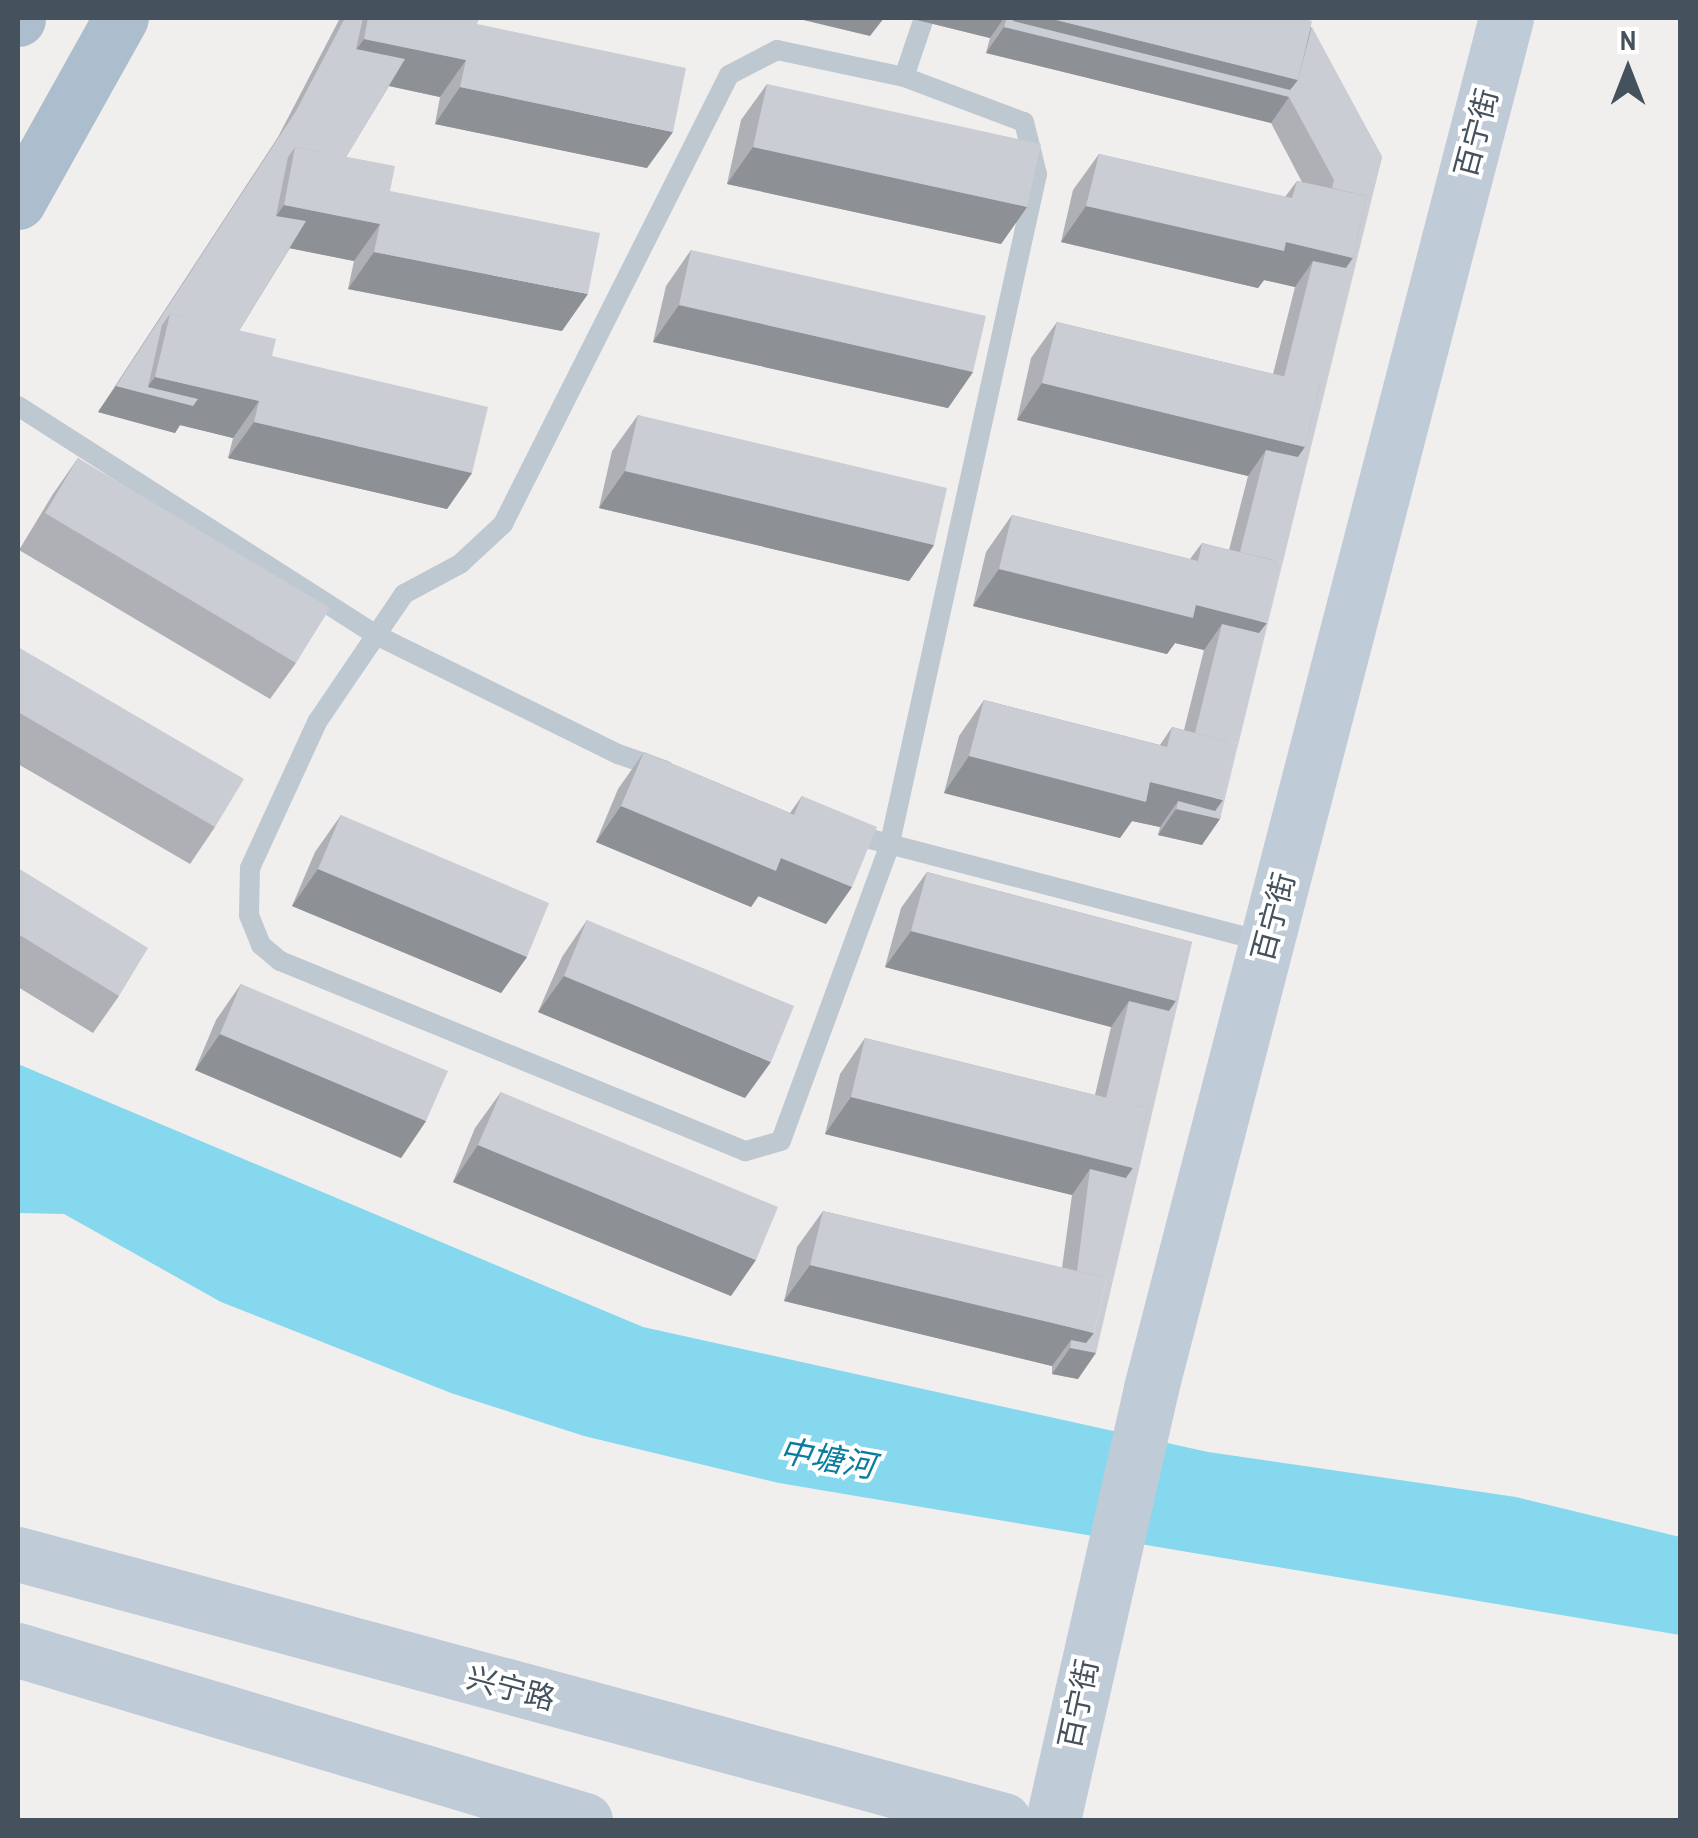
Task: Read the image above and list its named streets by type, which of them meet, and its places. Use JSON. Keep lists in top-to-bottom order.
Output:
{
  "streets": {
    "street": ["百宁街", "兴宁路"]
  },
  "water": ["中塘河"],
  "north": "top"
}
